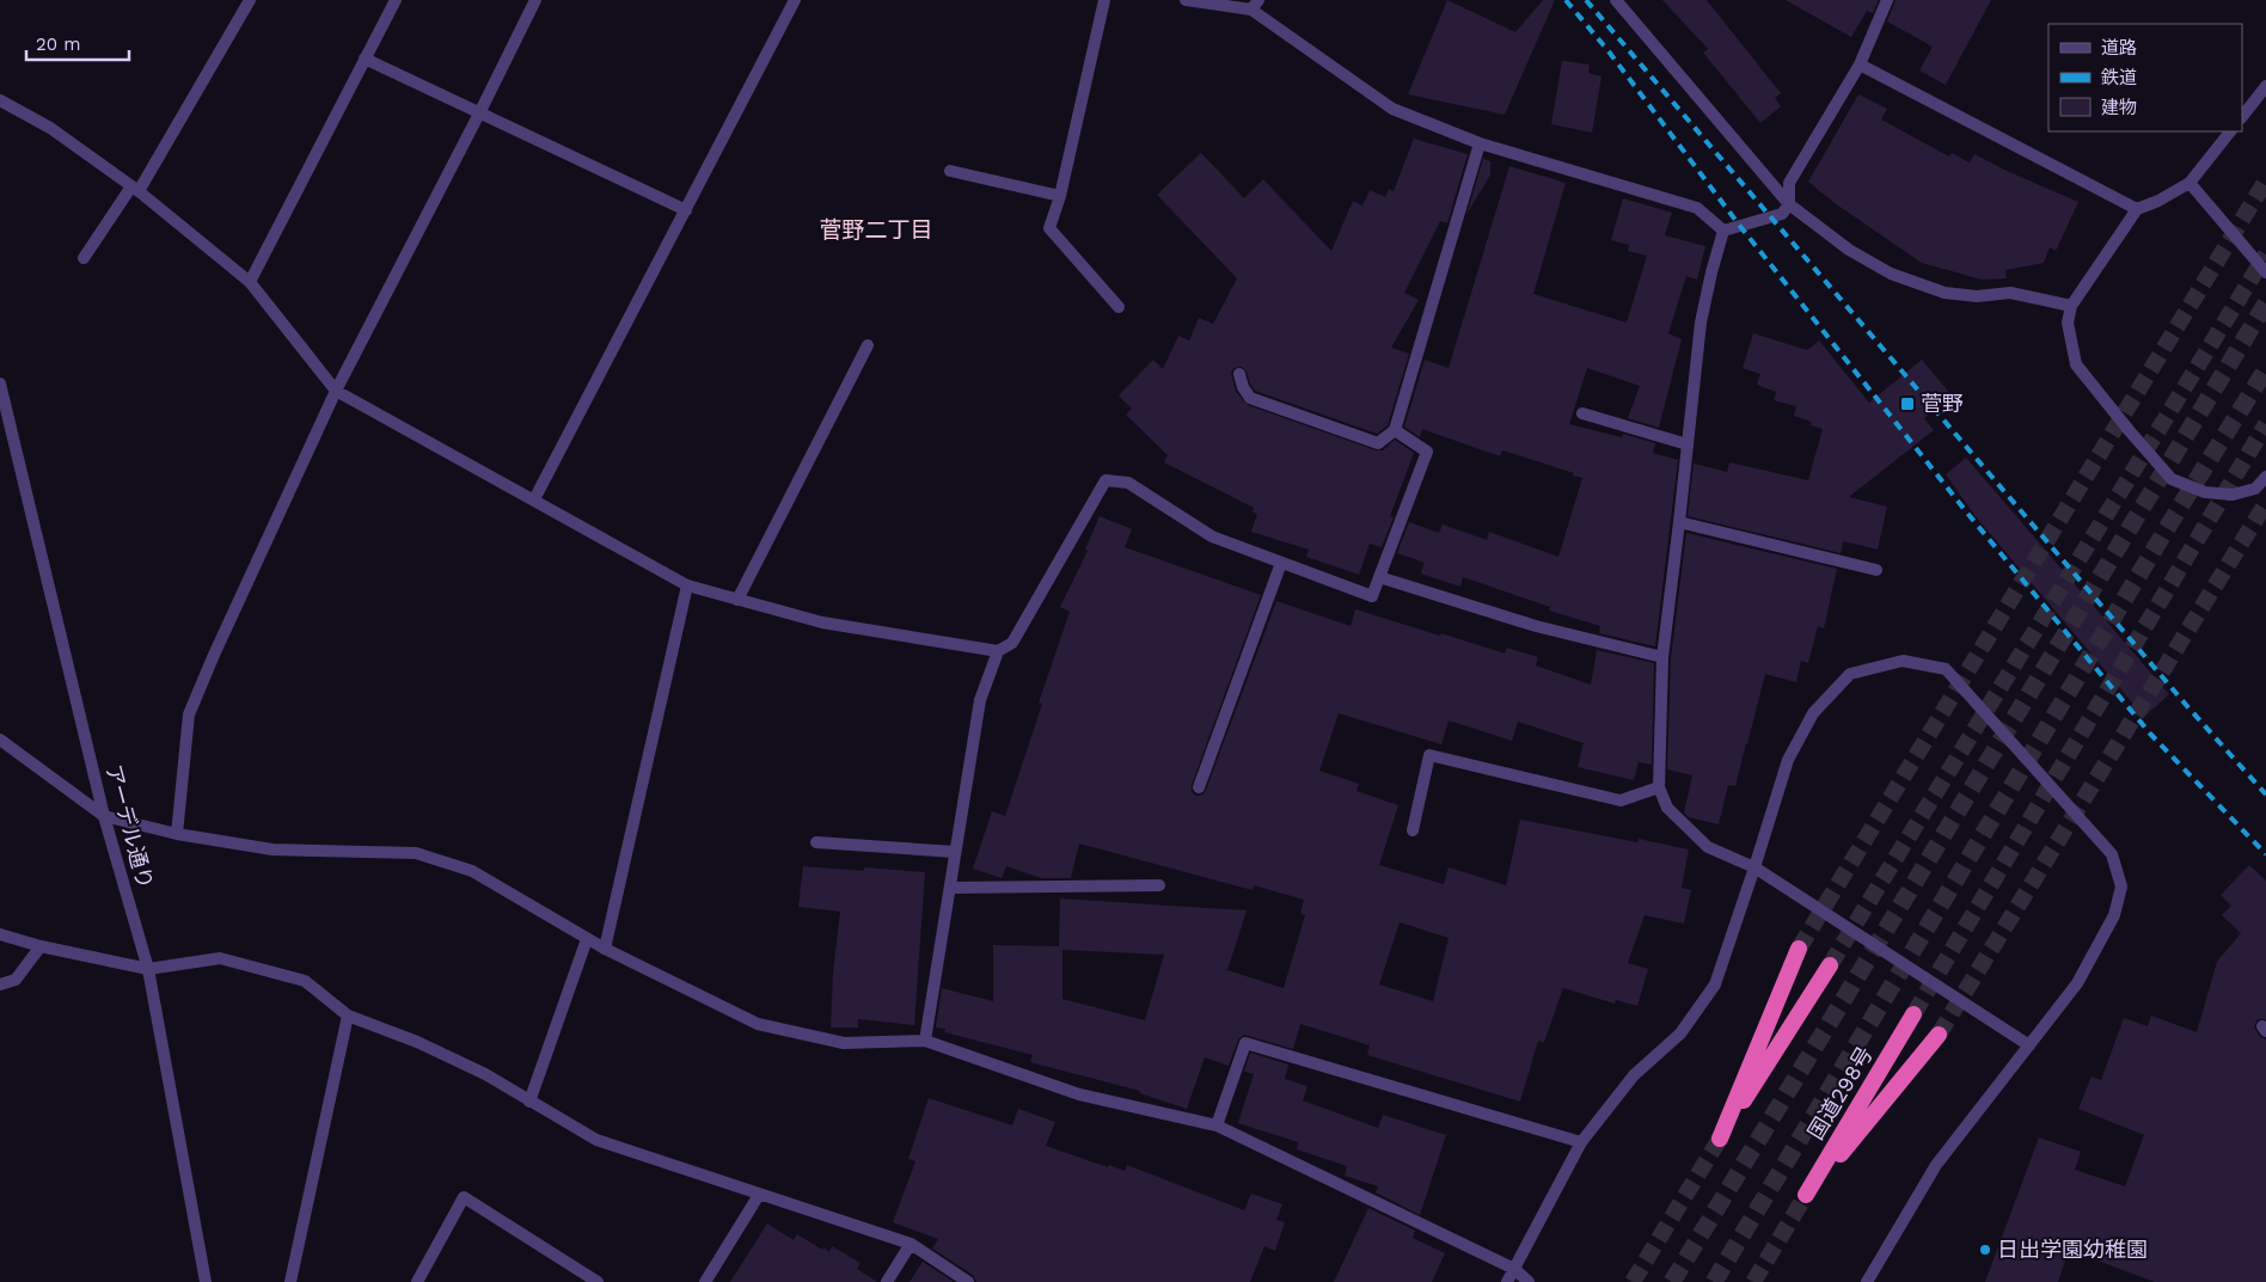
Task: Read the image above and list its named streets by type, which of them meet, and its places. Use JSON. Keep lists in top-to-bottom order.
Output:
{
  "streets": {
    "highway": ["国道298号"],
    "street": ["アーデル通り"]
  },
  "districts": ["菅野二丁目"],
  "places": {
    "transit": ["菅野"],
    "other": ["日出学園幼稚園"]
  },
  "legend": ["道路", "鉄道", "建物"],
  "scale_bar": "20 m"
}
